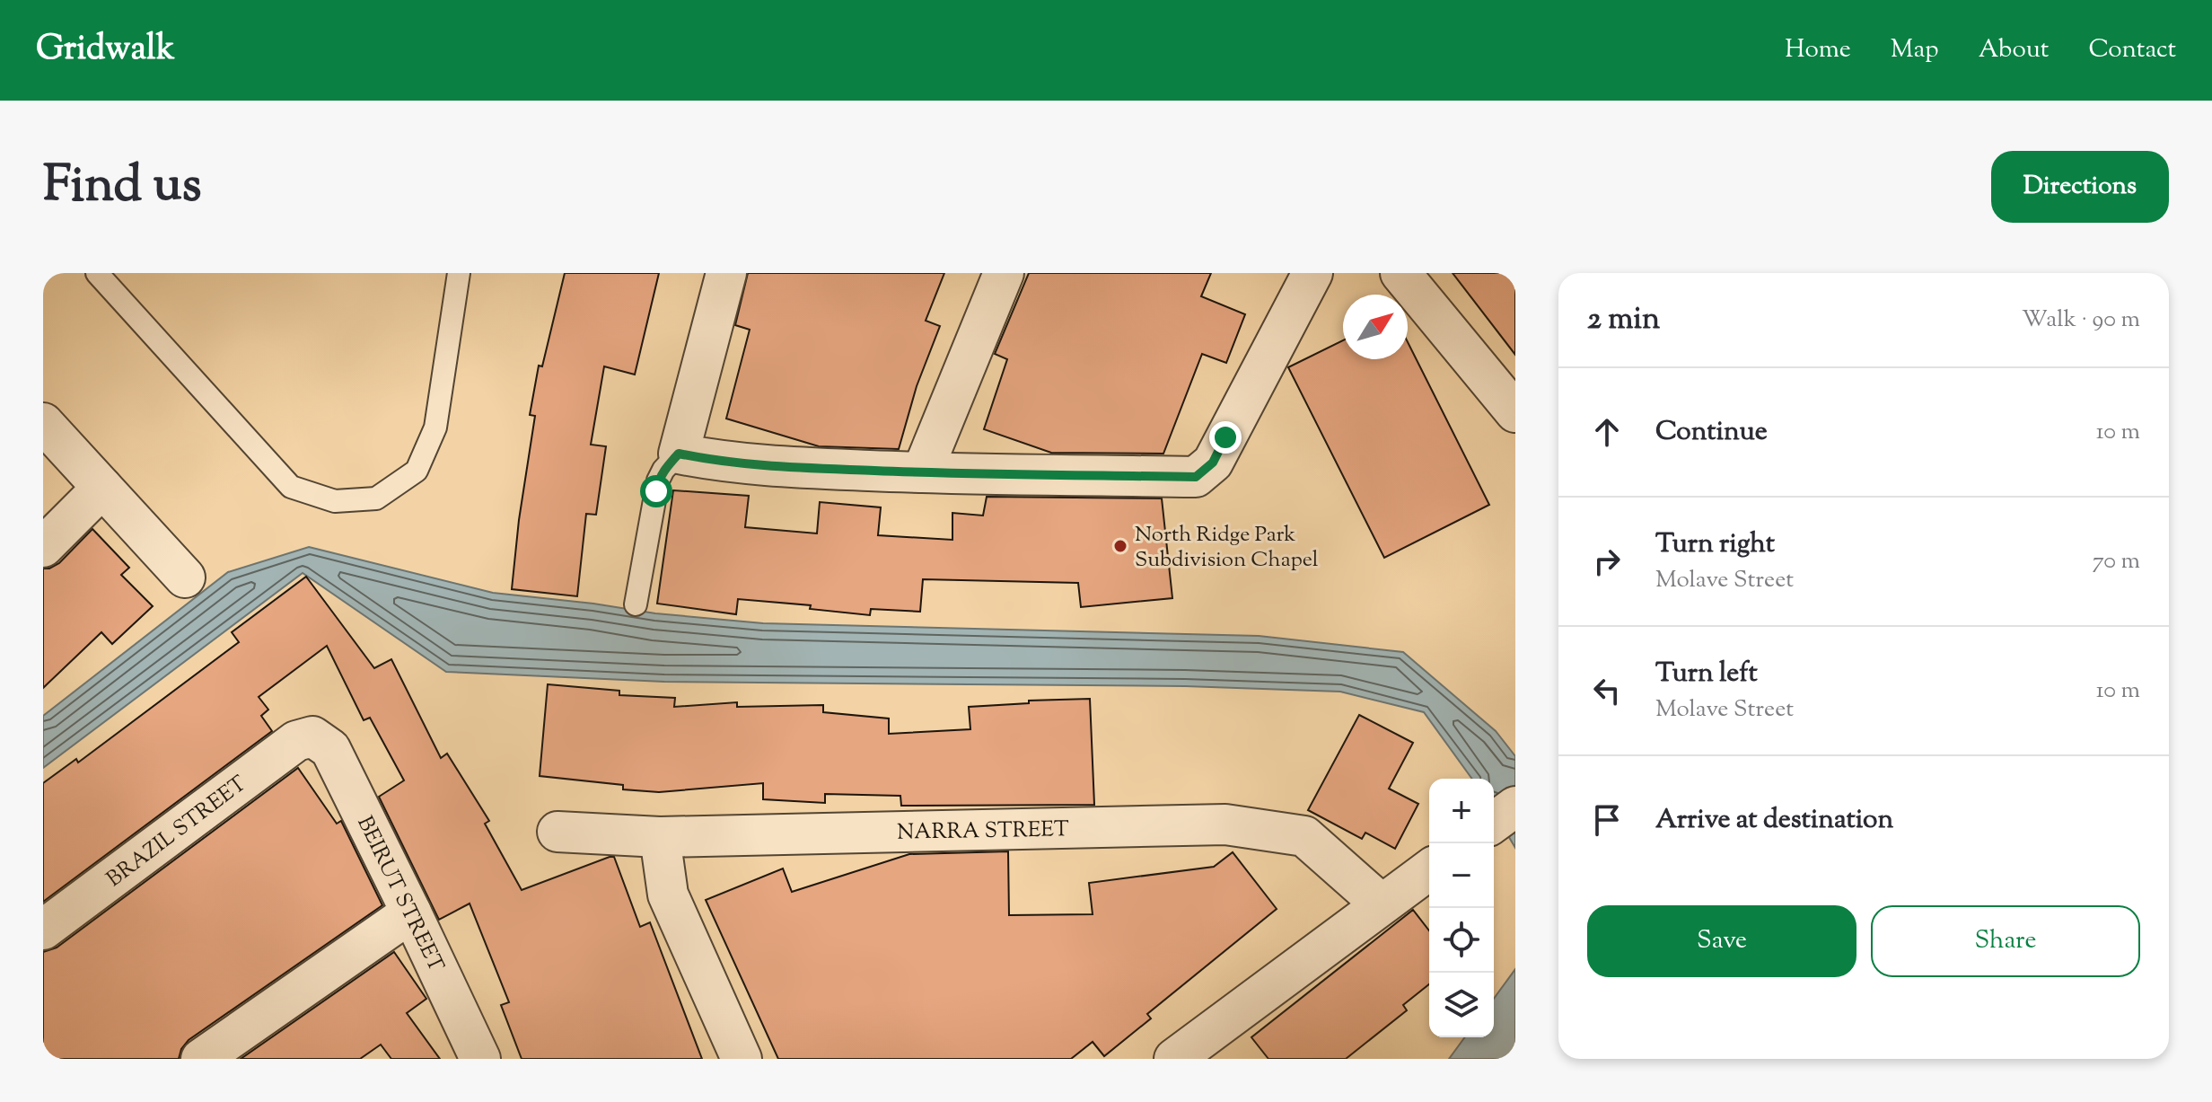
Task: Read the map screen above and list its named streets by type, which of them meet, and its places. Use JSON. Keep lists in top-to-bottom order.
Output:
{
  "streets": {
    "street": ["NARRA STREET", "BRAZIL STREET", "BEIRUT STREET"]
  },
  "crossings": [
    ["BRAZIL STREET", "BEIRUT STREET"]
  ],
  "places": ["North Ridge Park Subdivision Chapel"],
  "north": "top right",
  "page": {
    "header": "Gridwalk",
    "nav": [
      "Home",
      "Map",
      "About",
      "Contact"
    ],
    "title": "Find us",
    "buttons": [
      "Directions",
      ["Save", "Share"]
    ],
    "heading": ["2 min", "Walk · 90 m"],
    "list": [
      ["Continue", "10 m"],
      ["Turn right", "Molave Street", "70 m"],
      ["Turn left", "Molave Street", "10 m"],
      "Arrive at destination"
    ],
    "map_buttons": ["+", "−"]
  }
}
